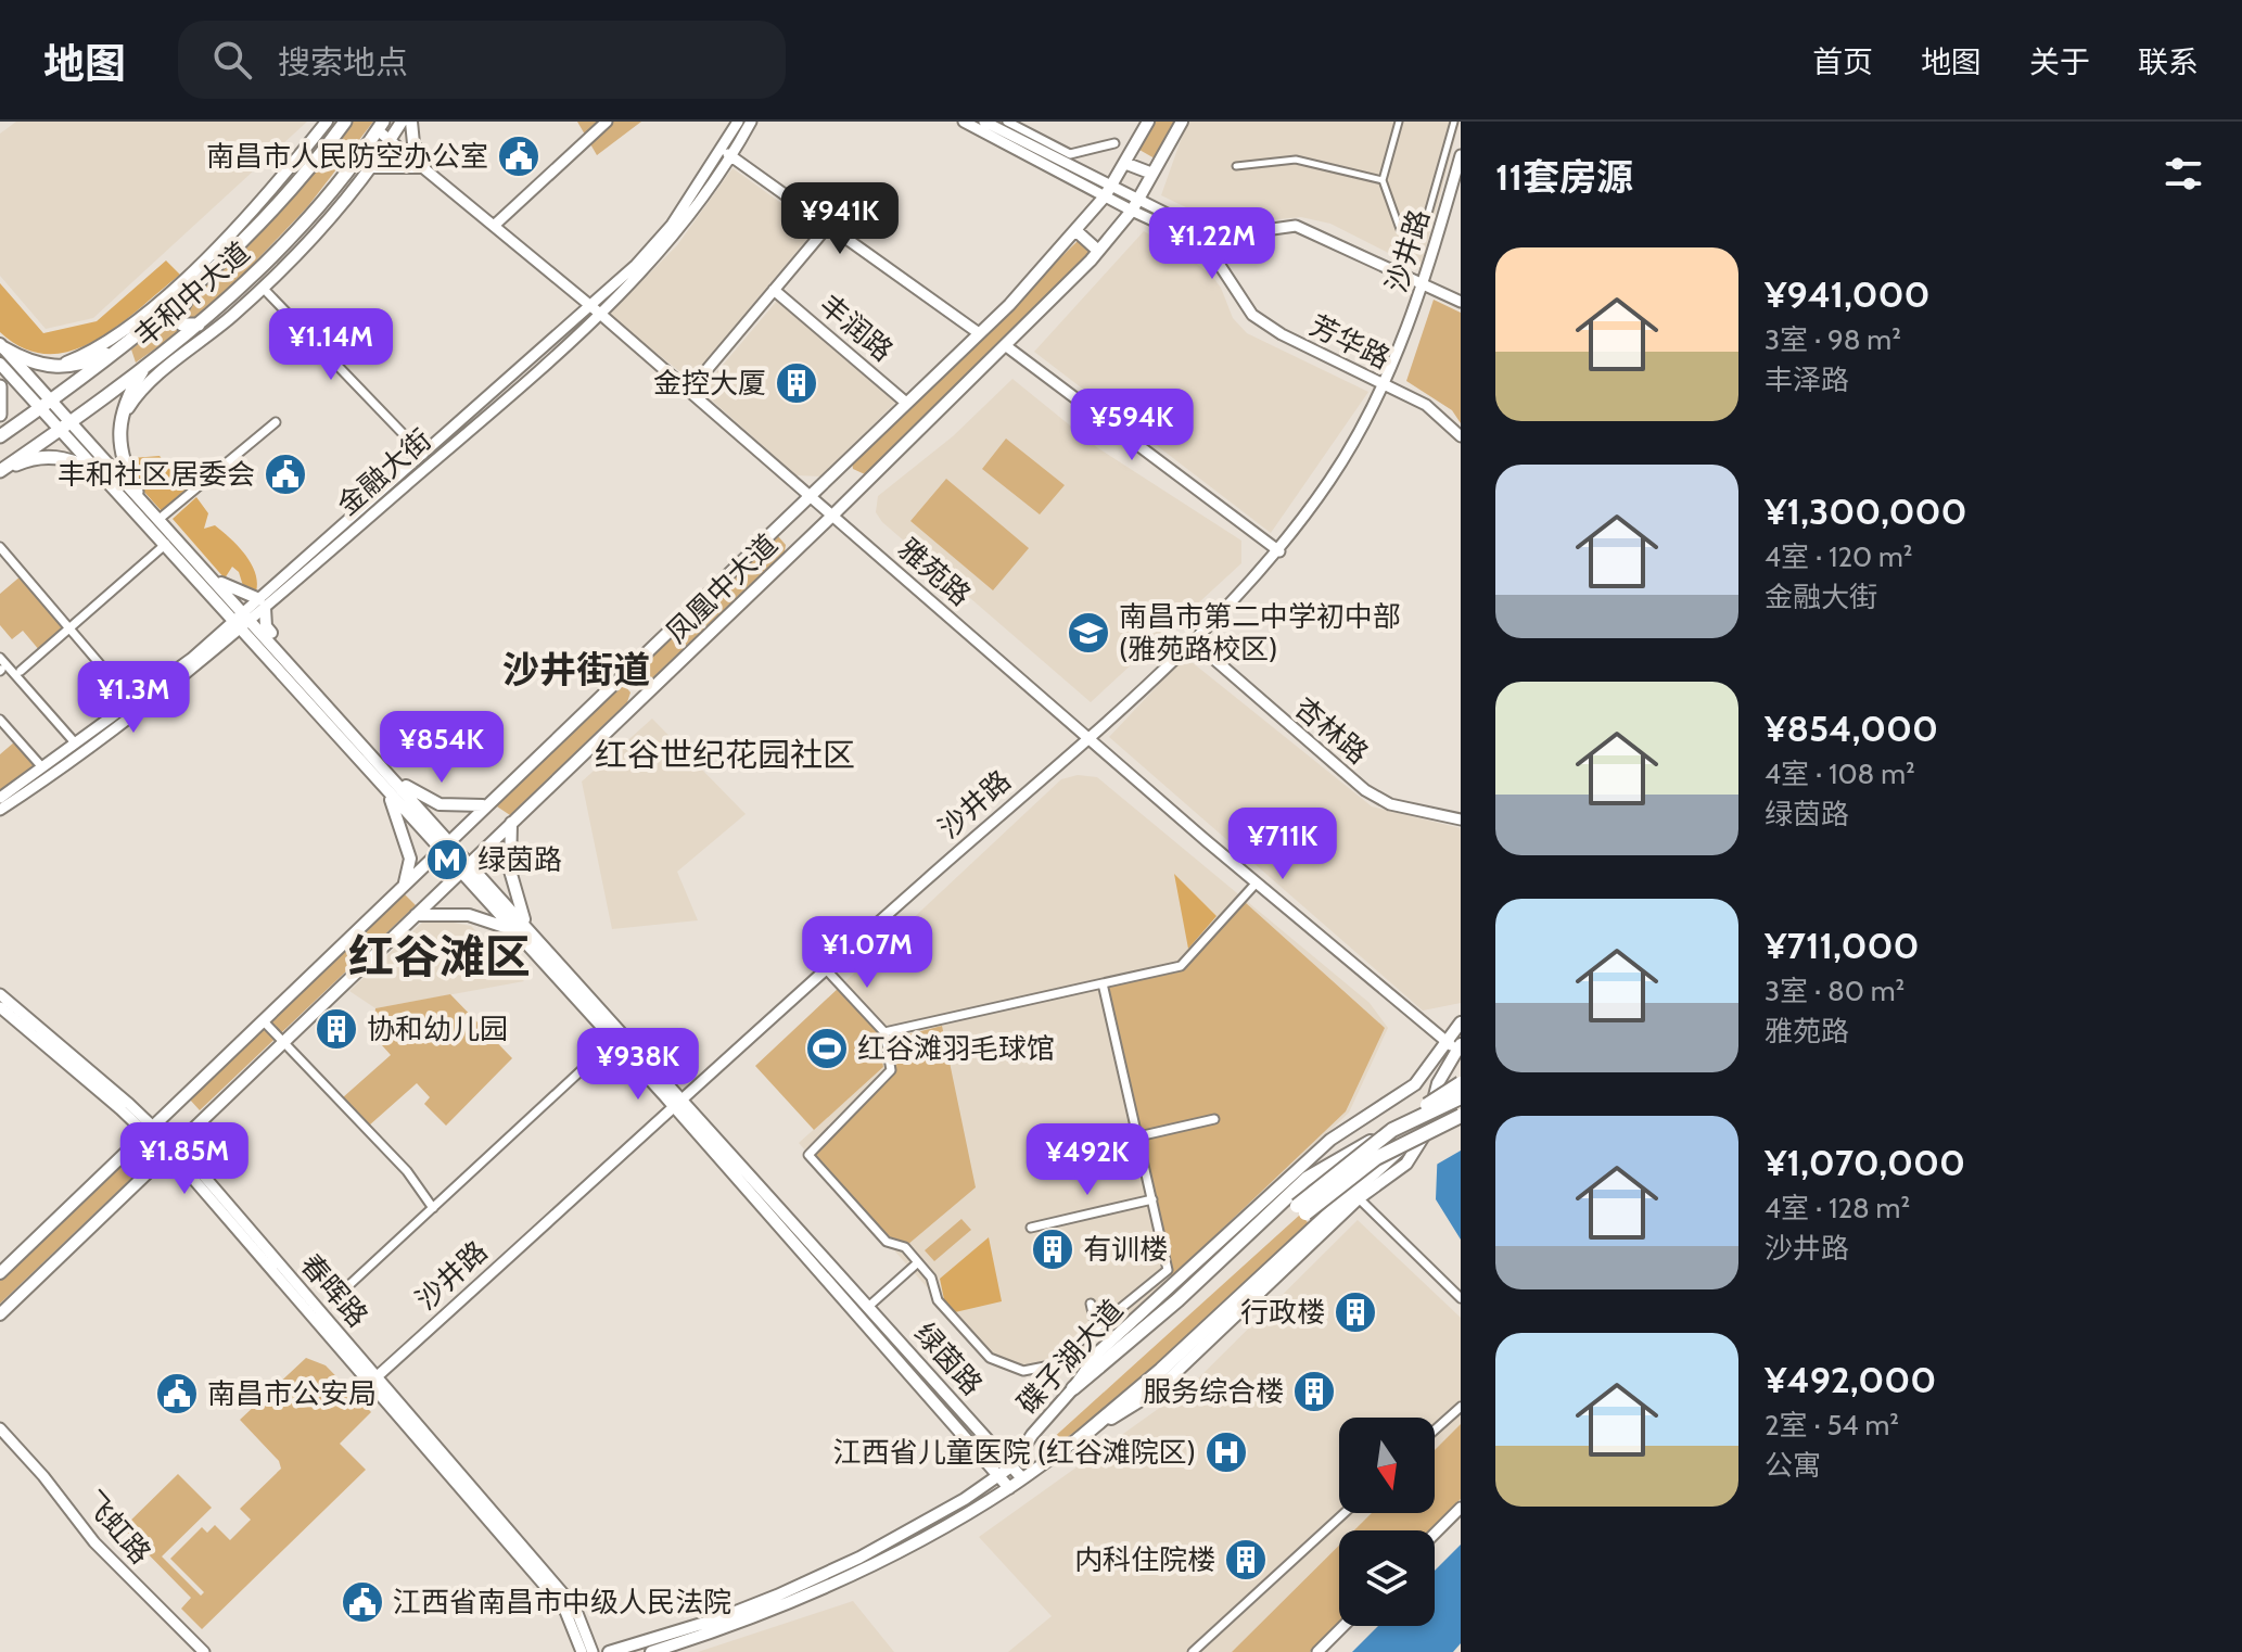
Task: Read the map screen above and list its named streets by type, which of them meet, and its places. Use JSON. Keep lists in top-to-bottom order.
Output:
{
  "streets": {
    "main road": [
      "丰和中大道",
      "凤凰中大道",
      "碟子湖大道",
      "绿茵路"
    ],
    "street": [
      "沙井路",
      "丰润路",
      "芳华路",
      "金融大街",
      "雅苑路",
      "杏林路",
      "春晖路",
      "飞虹路"
    ]
  },
  "crossings": [
    ["沙井路", "芳华路"],
    ["沙井路", "雅苑路"],
    ["沙井路", "杏林路"],
    ["沙井路", "春晖路"],
    ["沙井路", "绿茵路"],
    ["丰和中大道", "雅苑路"],
    ["丰和中大道", "绿茵路"],
    ["丰润路", "凤凰中大道"],
    ["芳华路", "凤凰中大道"],
    ["金融大街", "雅苑路"],
    ["金融大街", "绿茵路"],
    ["雅苑路", "凤凰中大道"],
    ["雅苑路", "碟子湖大道"],
    ["凤凰中大道", "春晖路"],
    ["凤凰中大道", "绿茵路"],
    ["碟子湖大道", "绿茵路"]
  ],
  "districts": ["沙井街道", "红谷世纪花园社区", "红谷滩区"],
  "places": {
    "public building": [
      "南昌市人民防空办公室",
      "丰和社区居委会",
      "南昌市公安局",
      "江西省南昌市中级人民法院"
    ],
    "building": [
      "金控大厦",
      "协和幼儿园",
      "有训楼",
      "行政楼",
      "服务综合楼",
      "内科住院楼"
    ],
    "school or university": ["南昌市第二中学初中部 (雅苑路校区)"],
    "metro station": ["绿茵路"],
    "sports": ["红谷滩羽毛球馆"],
    "hospital": ["江西省儿童医院 (红谷滩院区)"]
  },
  "north": "bottom",
  "page": {
    "header": "地图",
    "search": "搜索地点",
    "nav": [
      "首页",
      "地图",
      "关于",
      "联系"
    ],
    "heading": "11套房源",
    "price": [
      "¥941K",
      "¥1.22M",
      "¥1.14M",
      "¥594K",
      "¥1.3M",
      "¥854K",
      "¥711K",
      "¥1.07M",
      "¥938K",
      "¥1.85M",
      "¥492K"
    ],
    "list": [
      {
        "name": "¥941,000",
        "note": "3室 · 98 m² · 丰泽路"
      },
      {
        "name": "¥1,300,000",
        "note": "4室 · 120 m² · 金融大街"
      },
      {
        "name": "¥854,000",
        "note": "4室 · 108 m² · 绿茵路"
      },
      {
        "name": "¥711,000",
        "note": "3室 · 80 m² · 雅苑路"
      },
      {
        "name": "¥1,070,000",
        "note": "4室 · 128 m² · 沙井路"
      },
      {
        "name": "¥492,000",
        "note": "2室 · 54 m² · 公寓"
      }
    ]
  }
}
